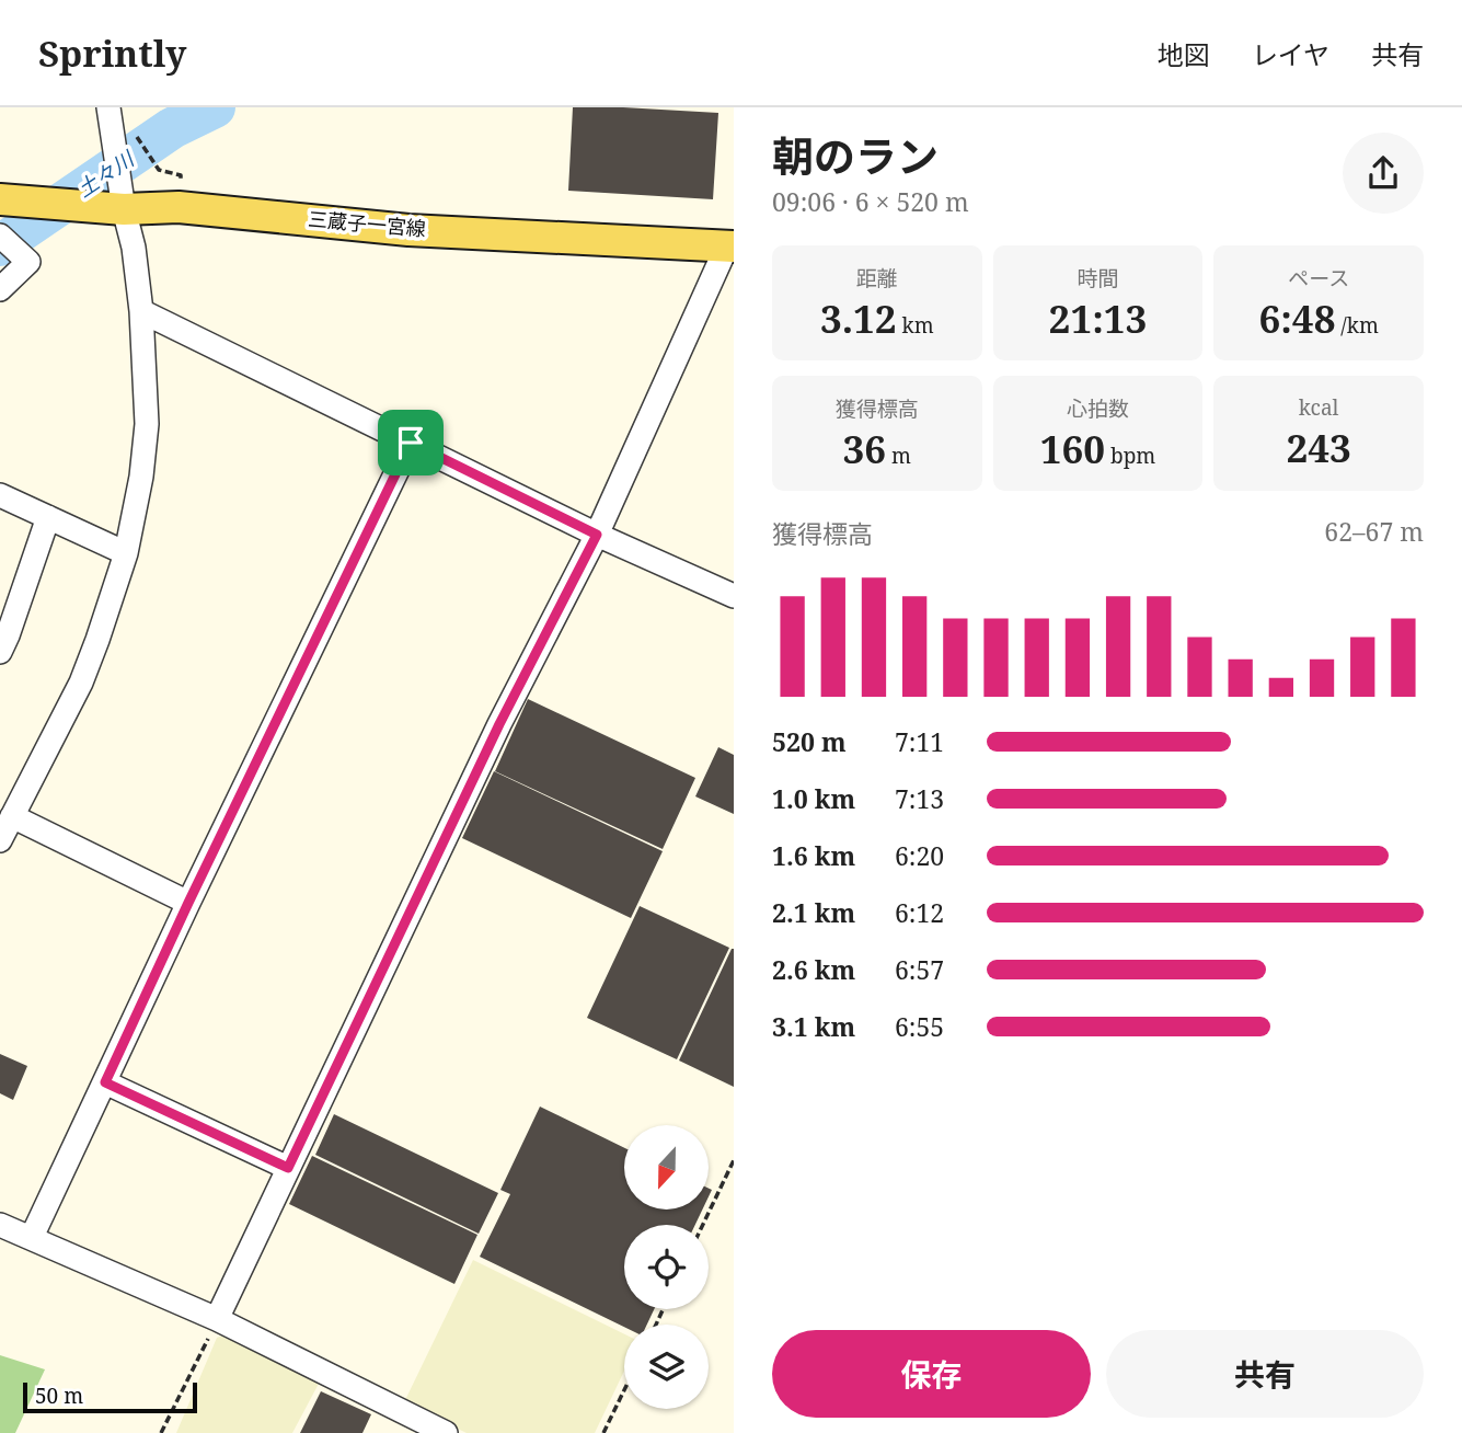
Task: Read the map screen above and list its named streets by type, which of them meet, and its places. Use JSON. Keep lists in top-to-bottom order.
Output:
{
  "streets": {
    "main road": ["三蔵子一宮線"]
  },
  "water": ["土々川"],
  "scale_bar": "50 m",
  "north": "bottom",
  "page": {
    "header": "Sprintly",
    "nav": ["地図", "レイヤ", "共有"],
    "heading": ["朝のラン", "09:06 · 6 × 520 m"],
    "stats": [
      ["距離", "3.12 km"],
      ["時間", "21:13"],
      ["ペース", "6:48 /km"],
      ["獲得標高", "36 m"],
      ["心拍数", "160 bpm"],
      ["kcal", "243"]
    ],
    "chart": ["獲得標高", "62–67 m"],
    "list": [
      {
        "name": "520 m",
        "note": "7:11"
      },
      {
        "name": "1.0 km",
        "note": "7:13"
      },
      {
        "name": "1.6 km",
        "note": "6:20"
      },
      {
        "name": "2.1 km",
        "note": "6:12"
      },
      {
        "name": "2.6 km",
        "note": "6:57"
      },
      {
        "name": "3.1 km",
        "note": "6:55"
      }
    ],
    "buttons": ["保存", "共有"],
    "scale": "50 m"
  }
}
